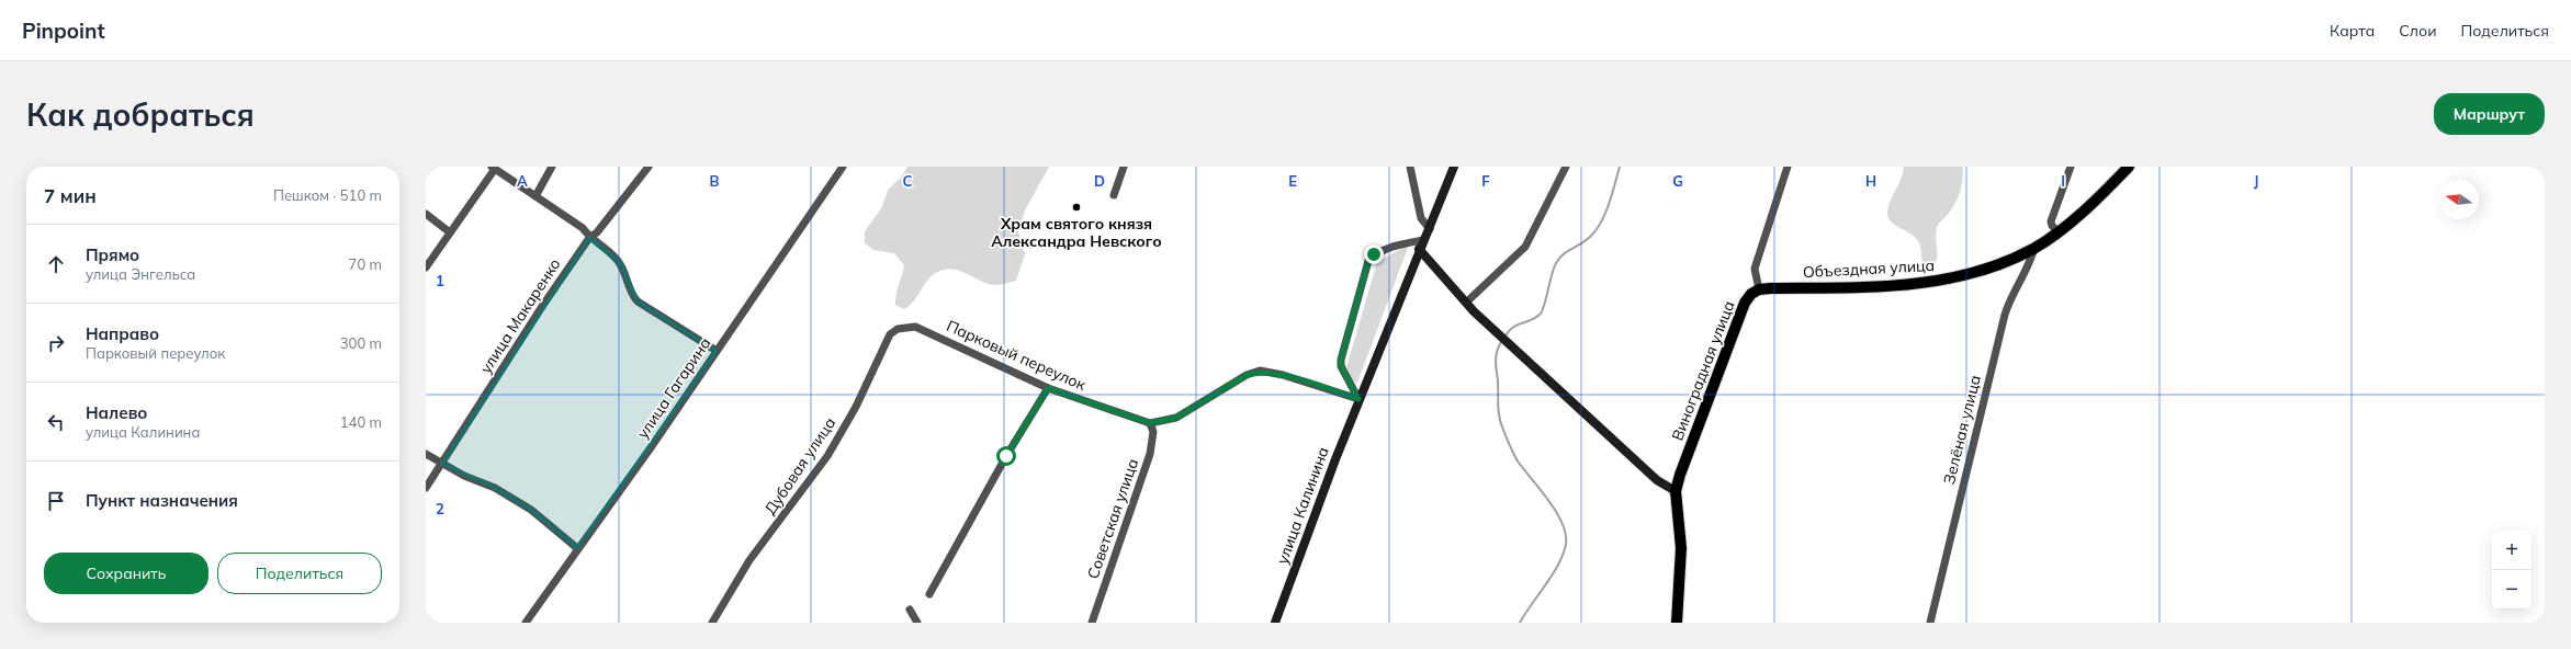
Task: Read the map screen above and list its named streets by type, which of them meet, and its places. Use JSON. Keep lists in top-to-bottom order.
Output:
{
  "streets": {
    "main road": ["Объездная улица", "Виноградная улица"],
    "street": [
      "улица Макаренко",
      "Парковый переулок",
      "улица Гагарина",
      "Зелёная улица",
      "Дубовая улица",
      "улица Калинина",
      "Советская улица"
    ]
  },
  "crossings": [
    ["Объездная улица", "Виноградная улица"],
    ["Объездная улица", "Зелёная улица"],
    ["Парковый переулок", "Дубовая улица"],
    ["Парковый переулок", "Советская улица"]
  ],
  "places": ["Храм святого князя Александра Невского"],
  "north": "left",
  "page": {
    "header": "Pinpoint",
    "nav": ["Карта", "Слои", "Поделиться"],
    "buttons": [
      "Маршрут",
      ["Сохранить", "Поделиться"]
    ],
    "title": "Как добраться",
    "heading": ["7 мин", "Пешком · 510 m"],
    "list": [
      ["Прямо", "улица Энгельса", "70 m"],
      ["Направо", "Парковый переулок", "300 m"],
      ["Налево", "улица Калинина", "140 m"],
      "Пункт назначения"
    ],
    "map_buttons": ["+", "−"]
  },
  "grid": {
    "columns": [
      "A",
      "B",
      "C",
      "D",
      "E",
      "F",
      "G",
      "H",
      "I",
      "J"
    ],
    "rows": ["1", "2"]
  }
}
